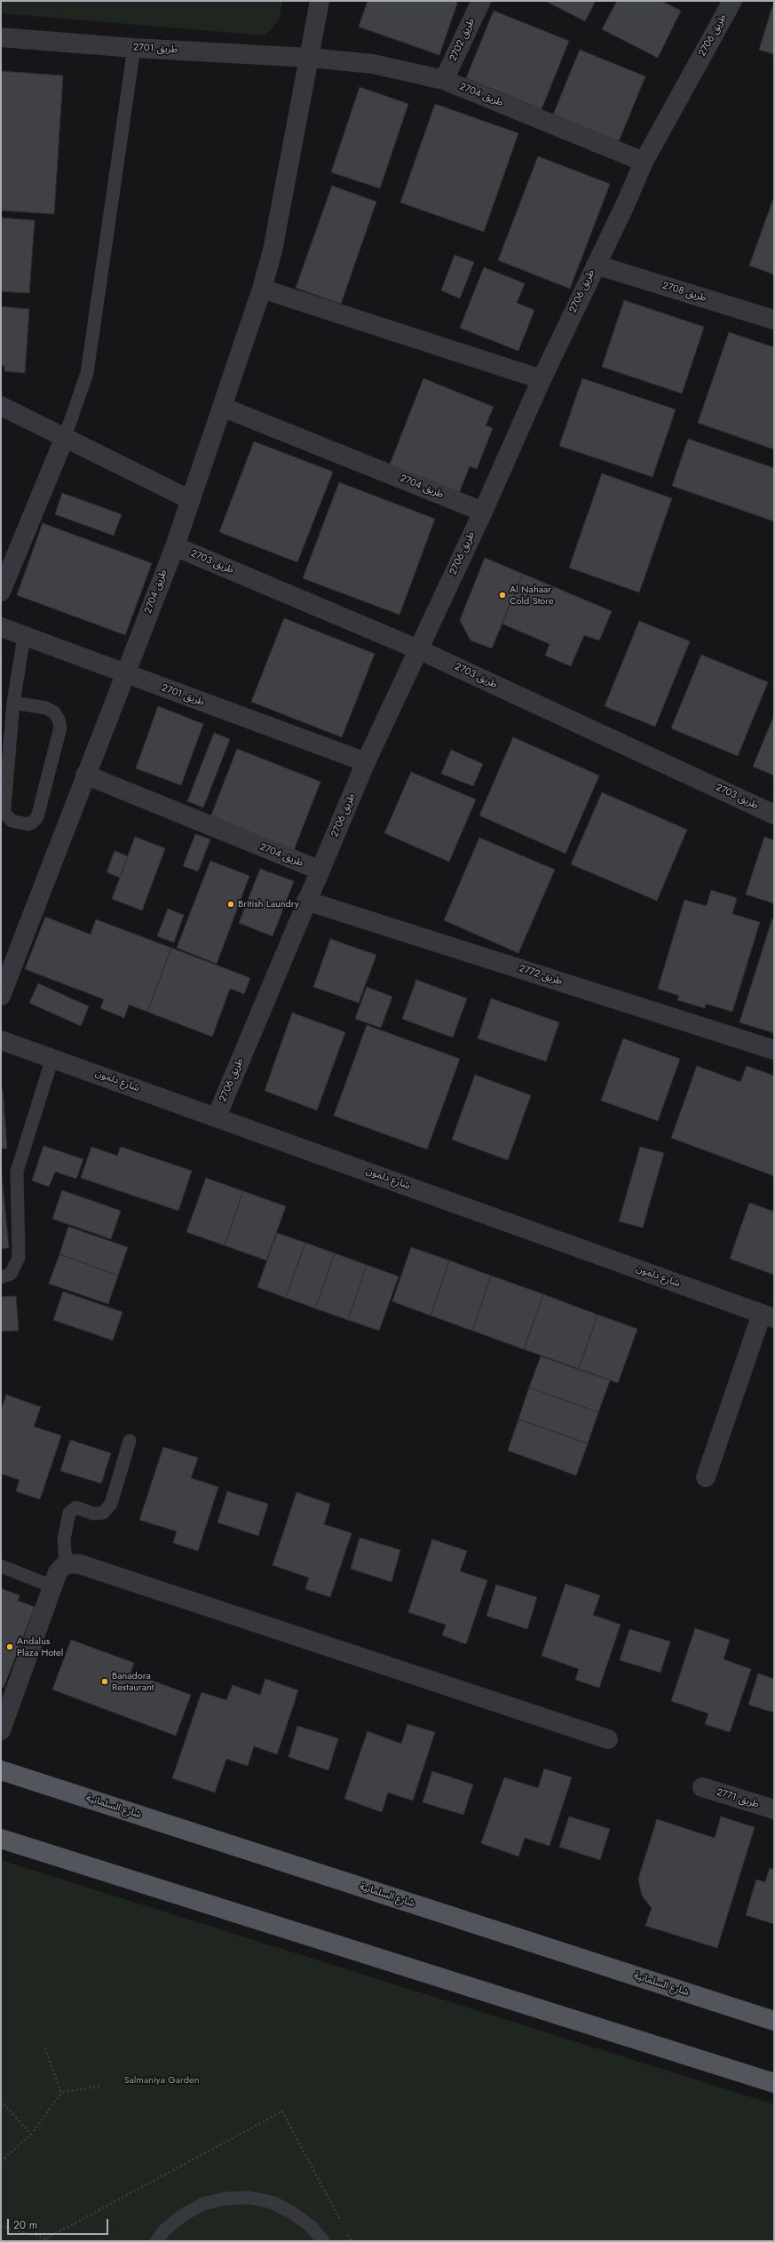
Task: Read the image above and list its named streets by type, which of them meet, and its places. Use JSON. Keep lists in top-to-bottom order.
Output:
{
  "streets": {
    "main road": ["شارع السلمانية"],
    "street": [
      "طريق 2706",
      "طريق 2702",
      "طريق 2701",
      "طريق 2704",
      "طريق 2708",
      "طريق 2703",
      "طريق 2772",
      "شارع دلمون",
      "طريق 2771"
    ]
  },
  "crossings": [
    ["طريق 2706", "طريق 2701"],
    ["طريق 2706", "طريق 2704"],
    ["طريق 2706", "طريق 2708"],
    ["طريق 2706", "طريق 2703"],
    ["طريق 2706", "طريق 2772"],
    ["طريق 2706", "شارع دلمون"],
    ["طريق 2702", "طريق 2704"],
    ["طريق 2701", "طريق 2704"],
    ["طريق 2704", "طريق 2703"]
  ],
  "parks": ["Salmaniya Garden"],
  "places": [
    "Al Nahaar Cold Store",
    "British Laundry",
    "Andalus Plaza Hotel",
    "Banadora Restaurant"
  ],
  "scale_bar": "20 m"
}
